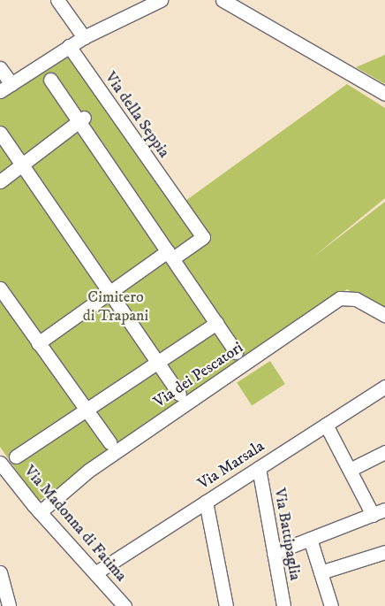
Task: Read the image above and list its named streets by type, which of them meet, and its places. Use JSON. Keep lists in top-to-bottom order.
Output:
{
  "streets": {
    "street": [
      "Via della Seppia",
      "Via dei Pescatori",
      "Via Marsala",
      "Via Madonna di Fatima",
      "Via Battipaglia"
    ]
  },
  "crossings": [
    ["Via dei Pescatori", "Via Madonna di Fatima"],
    ["Via Marsala", "Via Madonna di Fatima"],
    ["Via Marsala", "Via Battipaglia"]
  ],
  "parks": ["Cimitero di Trapani"]
}
